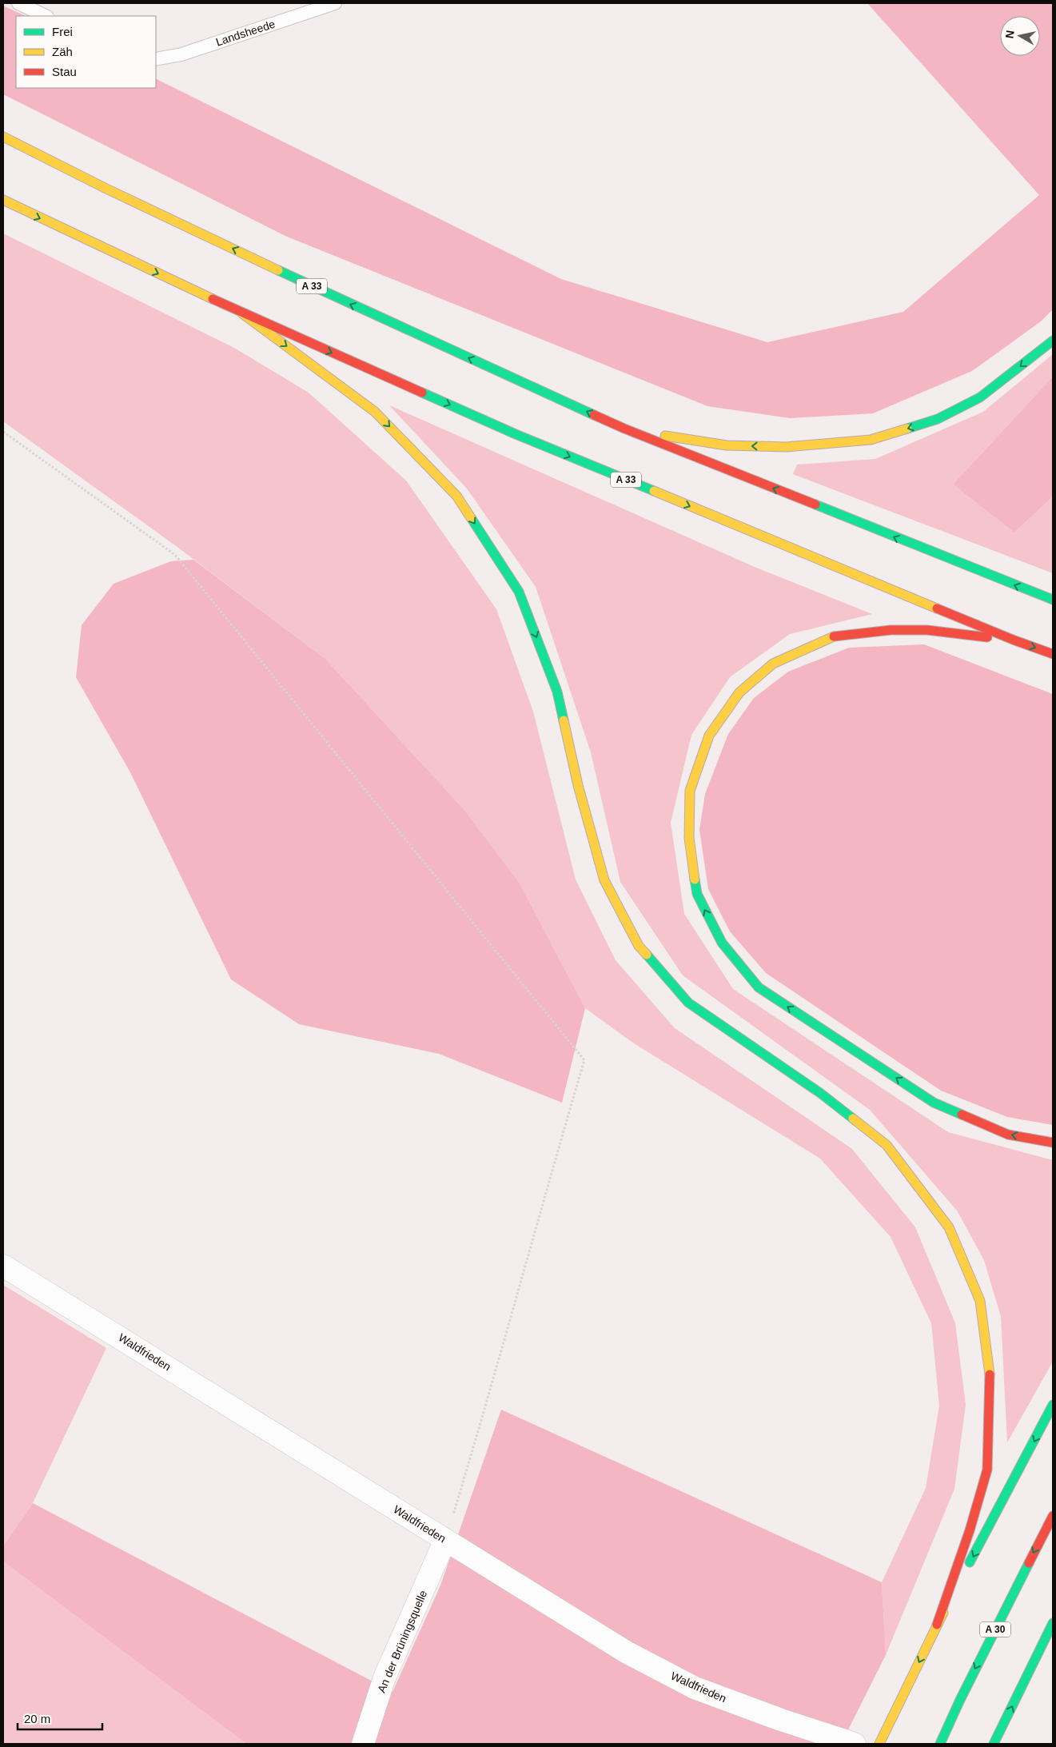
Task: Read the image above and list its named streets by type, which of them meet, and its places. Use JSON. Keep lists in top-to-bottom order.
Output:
{
  "streets": {
    "highway": ["A 33", "A 30"],
    "street": ["Waldfrieden", "An der Brüningsquelle"],
    "lane": ["Landsheede"]
  },
  "crossings": [
    ["Waldfrieden", "An der Brüningsquelle"]
  ],
  "legend": ["Frei", "Zäh", "Stau"],
  "scale_bar": "20 m",
  "north": "left"
}
